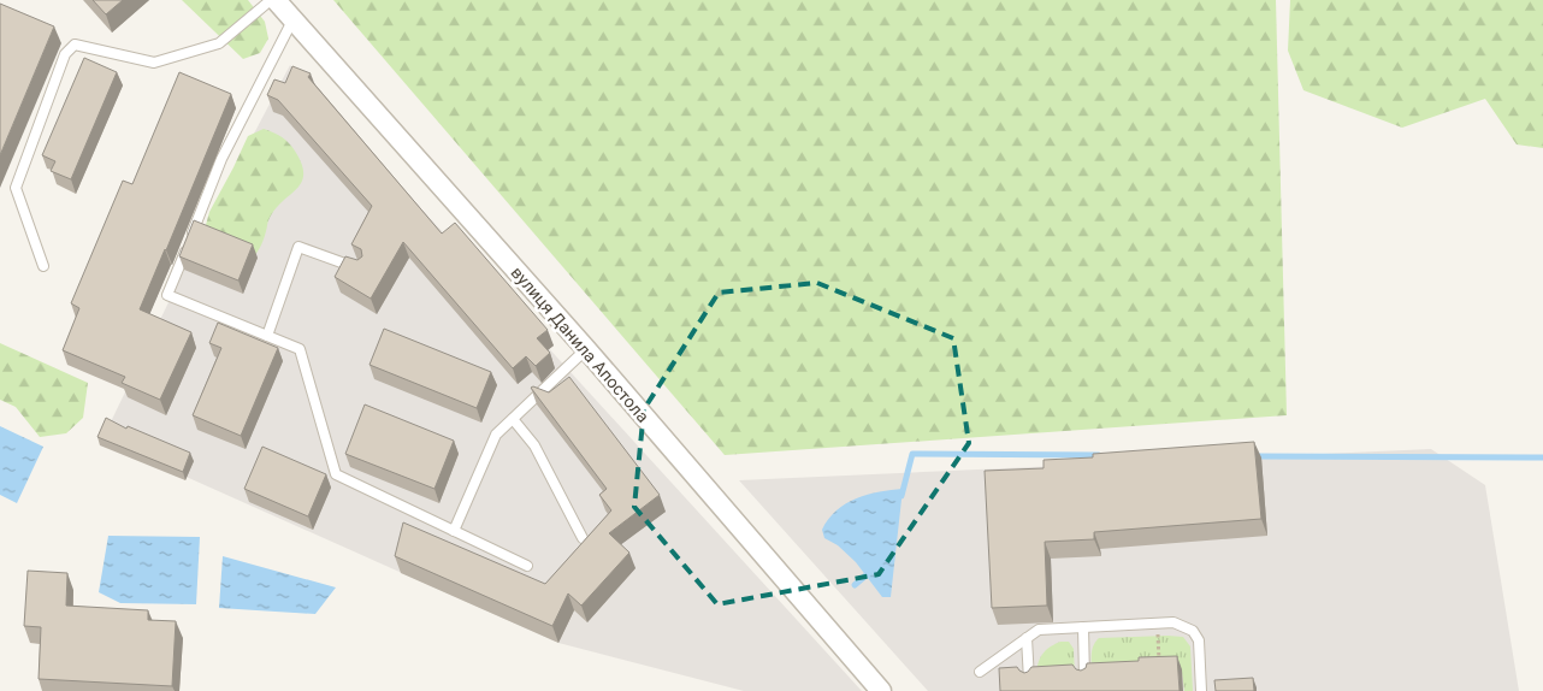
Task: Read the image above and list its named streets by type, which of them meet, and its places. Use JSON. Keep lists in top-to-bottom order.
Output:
{
  "streets": {
    "street": ["вулиця Данила Апостола"]
  }
}
